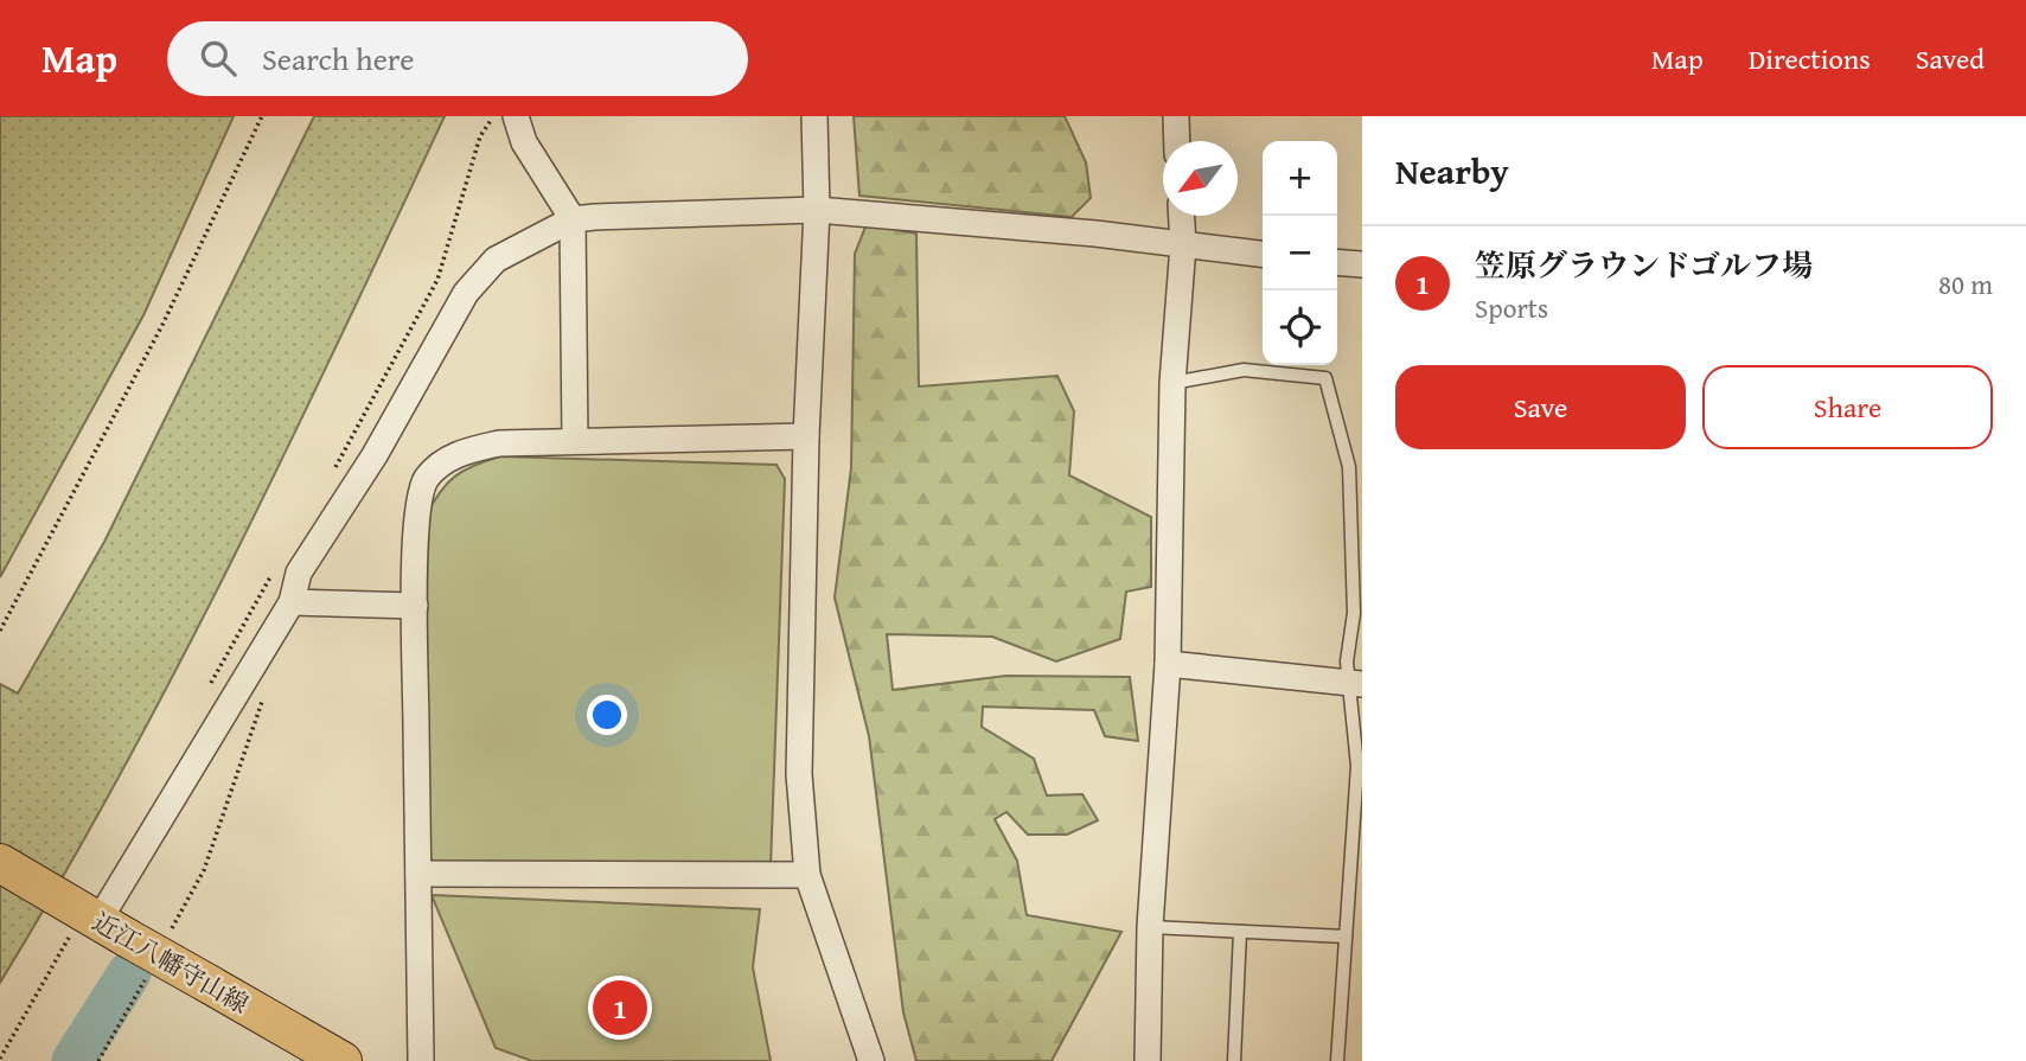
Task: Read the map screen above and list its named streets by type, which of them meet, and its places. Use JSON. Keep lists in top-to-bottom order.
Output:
{
  "streets": {
    "main road": ["近江八幡守山線"]
  },
  "north": "bottom left",
  "page": {
    "header": "Map",
    "search": "Search here",
    "nav": ["Map", "Directions", "Saved"],
    "heading": "Nearby",
    "map_buttons": ["+", "−"],
    "list": [
      {
        "mark": "1",
        "name": "笠原グラウンドゴルフ場",
        "note": "Sports",
        "value": "80 m"
      }
    ],
    "buttons": ["Save", "Share"],
    "pins": "1"
  }
}
